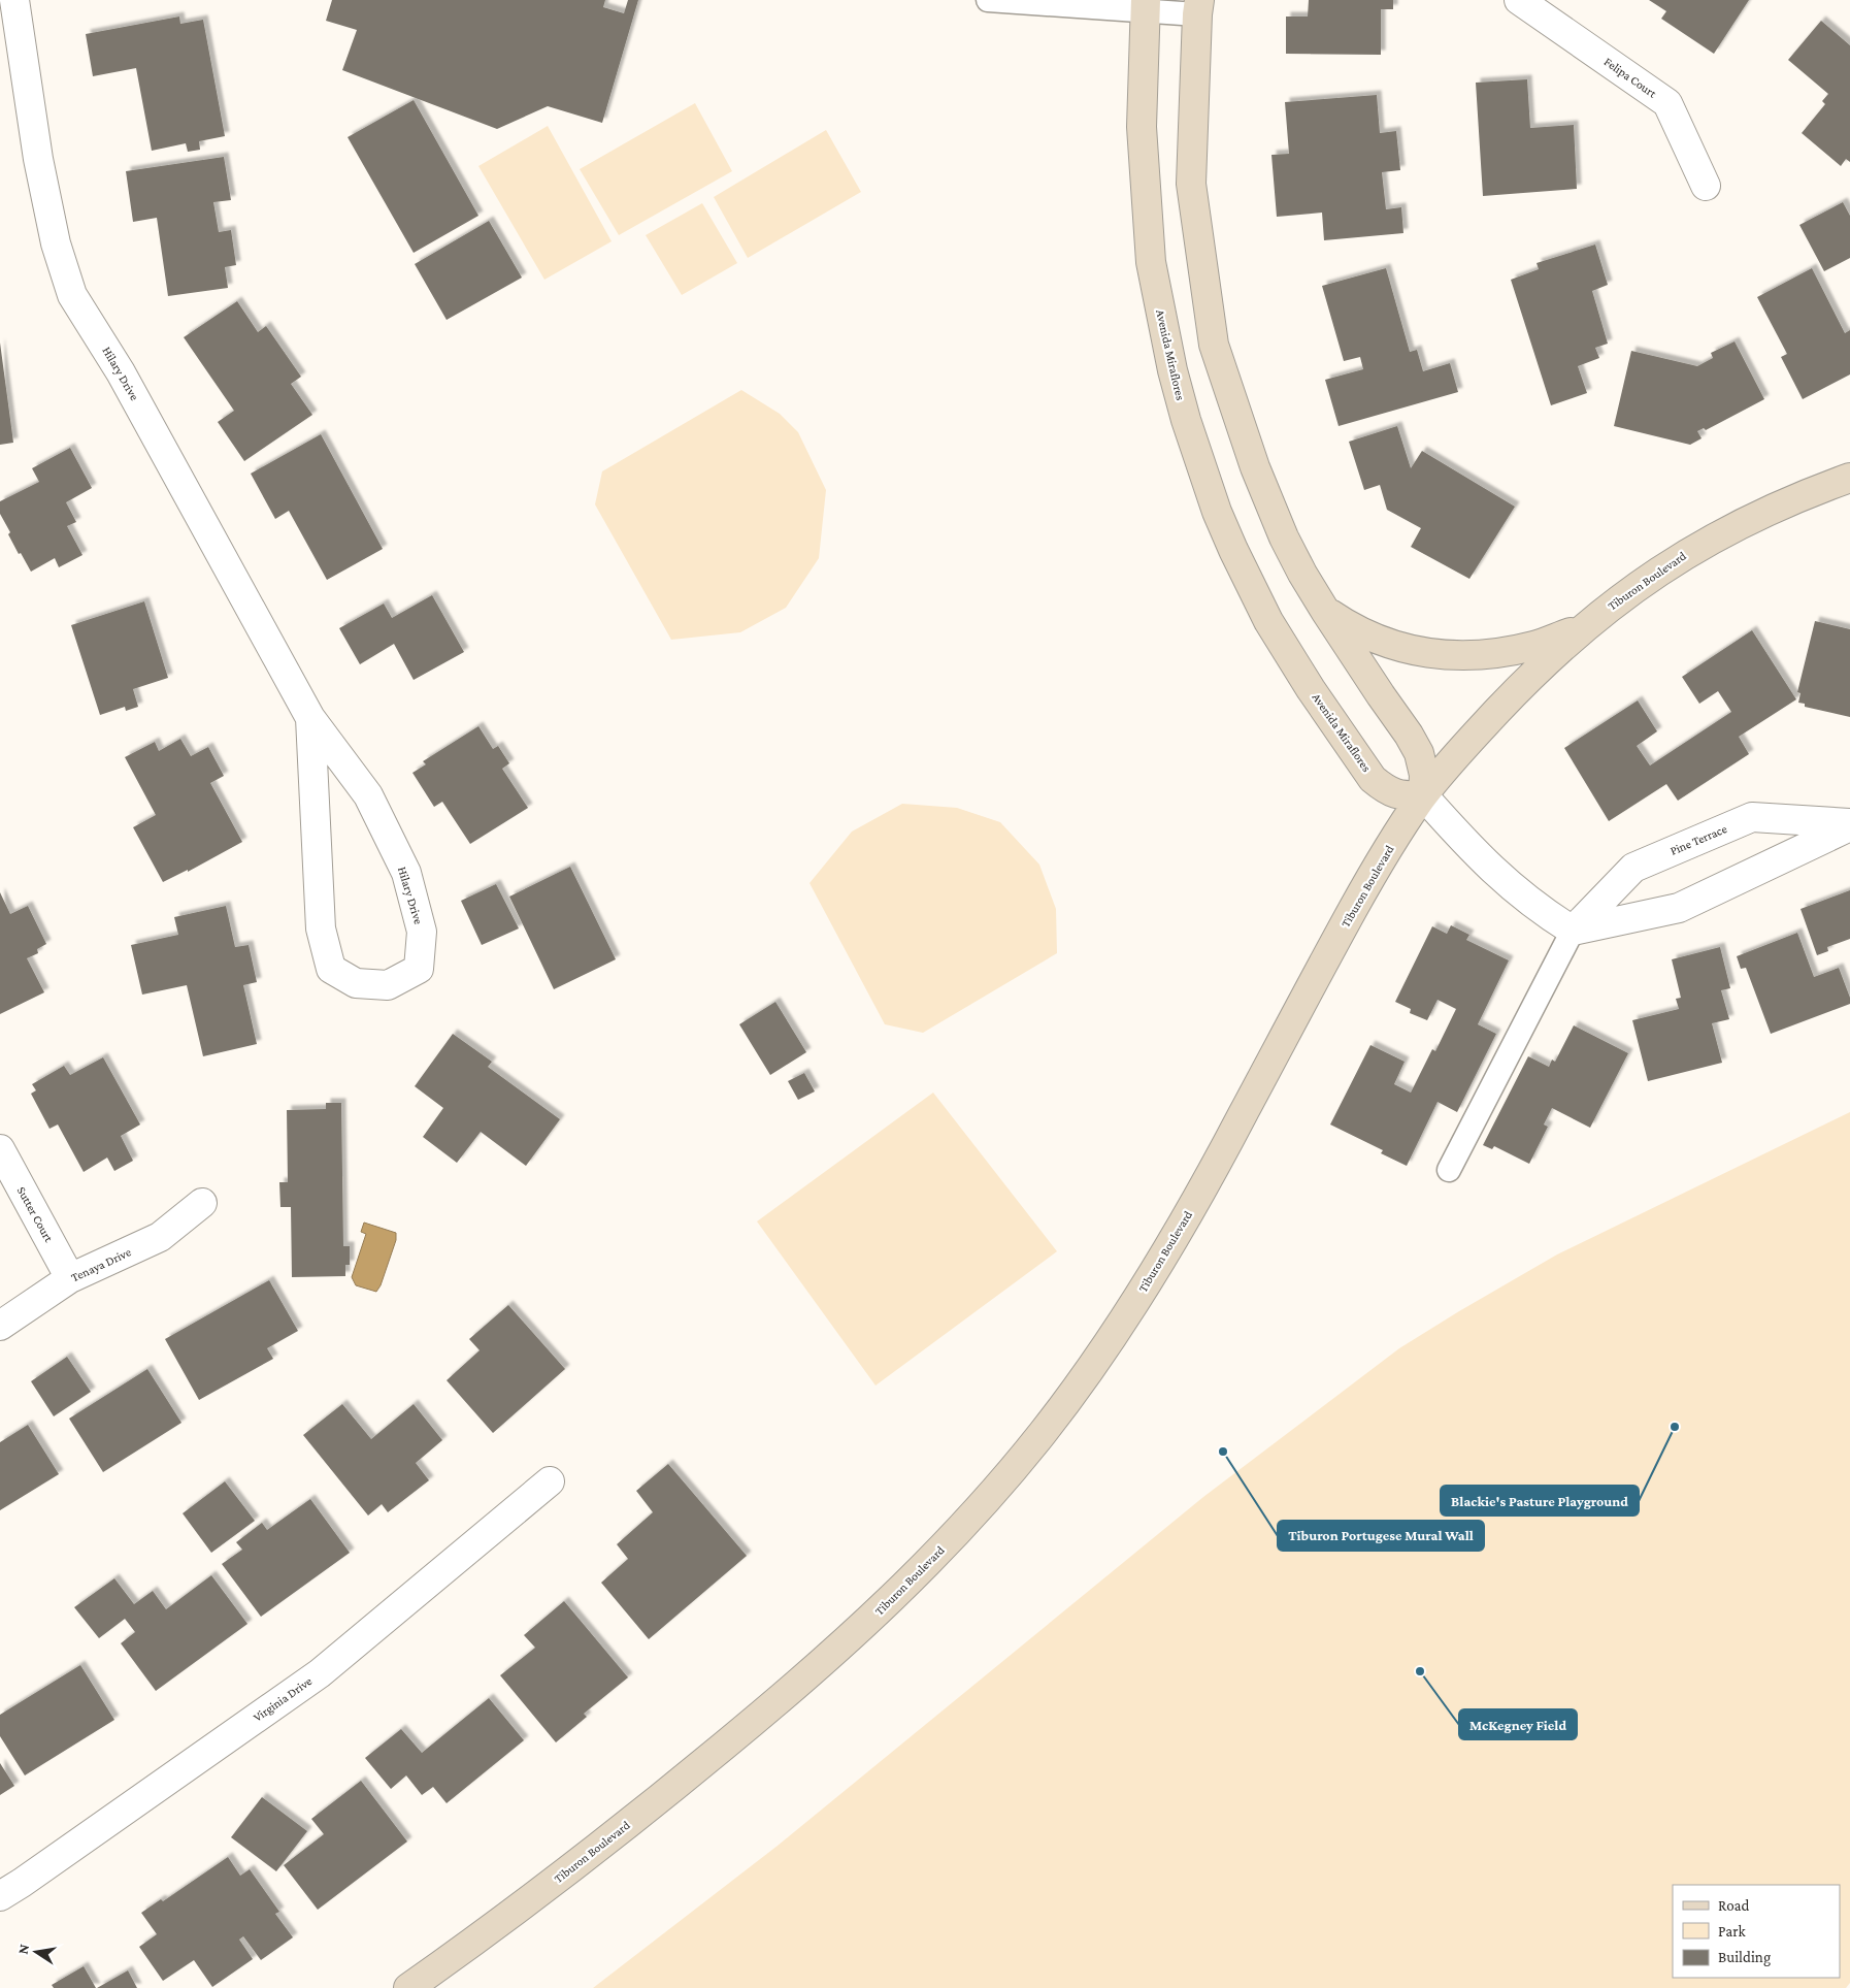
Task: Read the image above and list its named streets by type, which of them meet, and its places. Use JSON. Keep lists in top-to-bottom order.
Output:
{
  "streets": {
    "main road": ["Avenida Miraflores", "Tiburon Boulevard"],
    "street": [
      "Felipa Court",
      "Hilary Drive",
      "Pine Terrace",
      "Sutter Court",
      "Tenaya Drive",
      "Virginia Drive"
    ]
  },
  "crossings": [
    ["Avenida Miraflores", "Tiburon Boulevard"],
    ["Sutter Court", "Tenaya Drive"]
  ],
  "places": ["Blackie's Pasture Playground", "Tiburon Portugese Mural Wall", "McKegney Field"],
  "legend": ["Road", "Park", "Building"],
  "north": "left"
}
